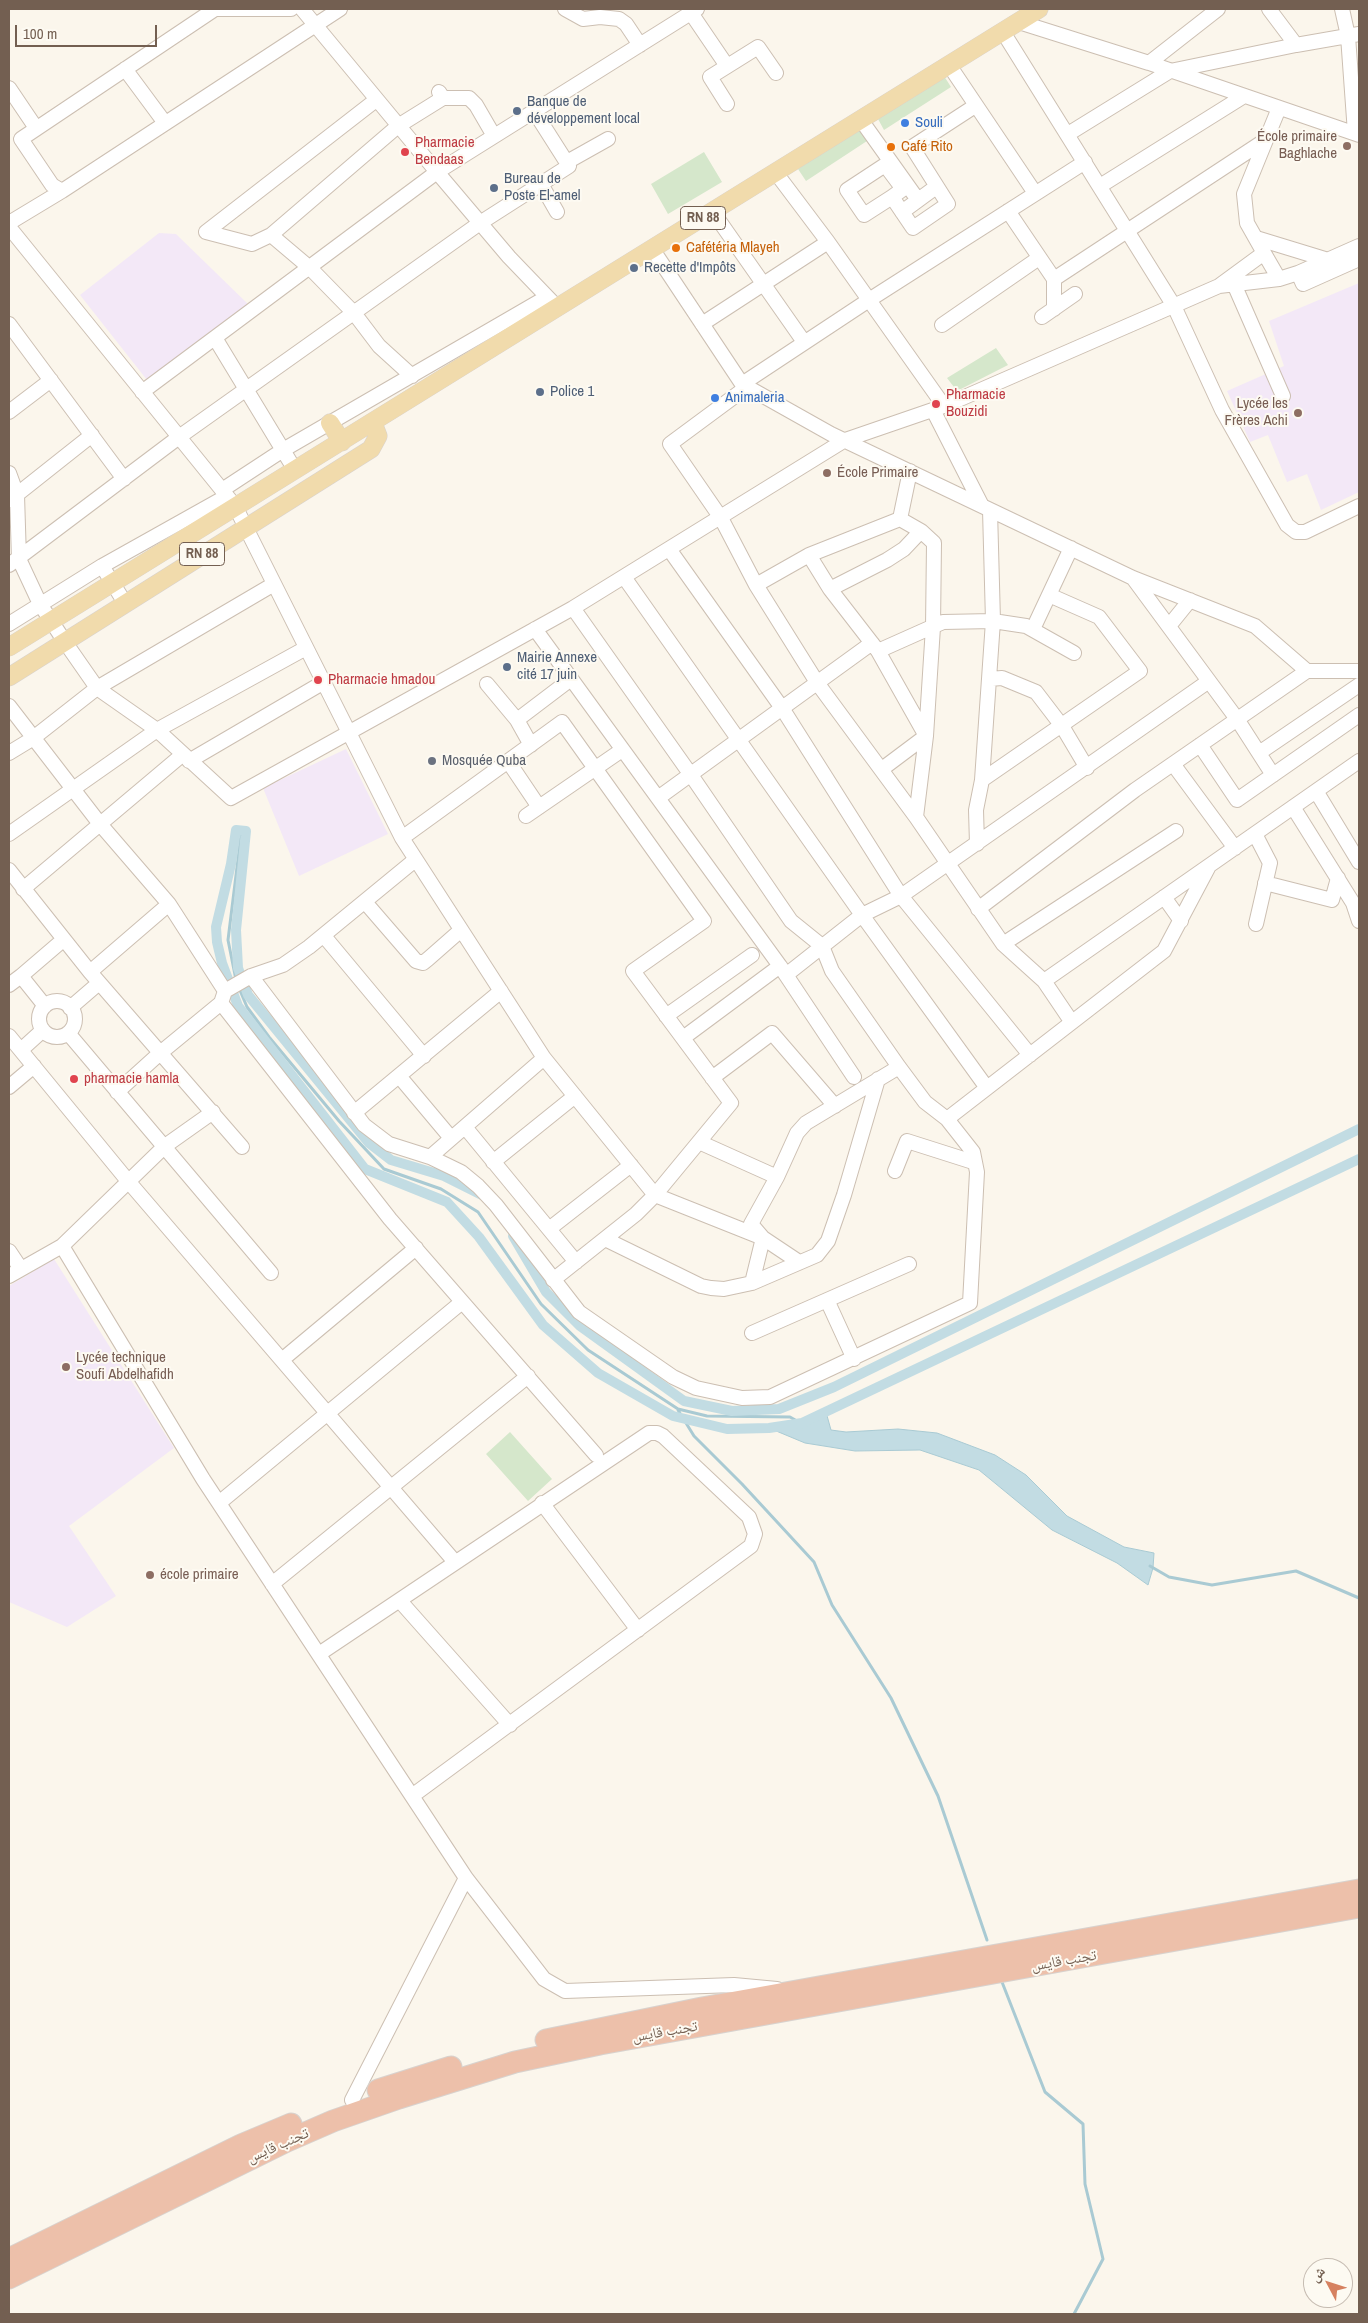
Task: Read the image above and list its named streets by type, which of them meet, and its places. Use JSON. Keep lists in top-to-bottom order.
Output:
{
  "streets": {
    "highway": ["تجنب قايس"],
    "main road": ["RN 88"]
  },
  "places": [
    "Banque de développement local",
    "Souli",
    "École primaire Baghlache",
    "Café Rito",
    "Pharmacie Bendaas",
    "Bureau de Poste El-amel",
    "Cafétéria Mlayeh",
    "Recette d'Impôts",
    "Police 1",
    "Animaleria",
    "Pharmacie Bouzidi",
    "Lycée les Frères Achi",
    "École Primaire",
    "Mairie Annexe cité 17 juin",
    "Pharmacie hmadou",
    "Mosquée Quba",
    "pharmacie hamla",
    "Lycée technique Soufi Abdelhafidh",
    "école primaire"
  ],
  "scale_bar": "100 m",
  "north": "top left"
}
